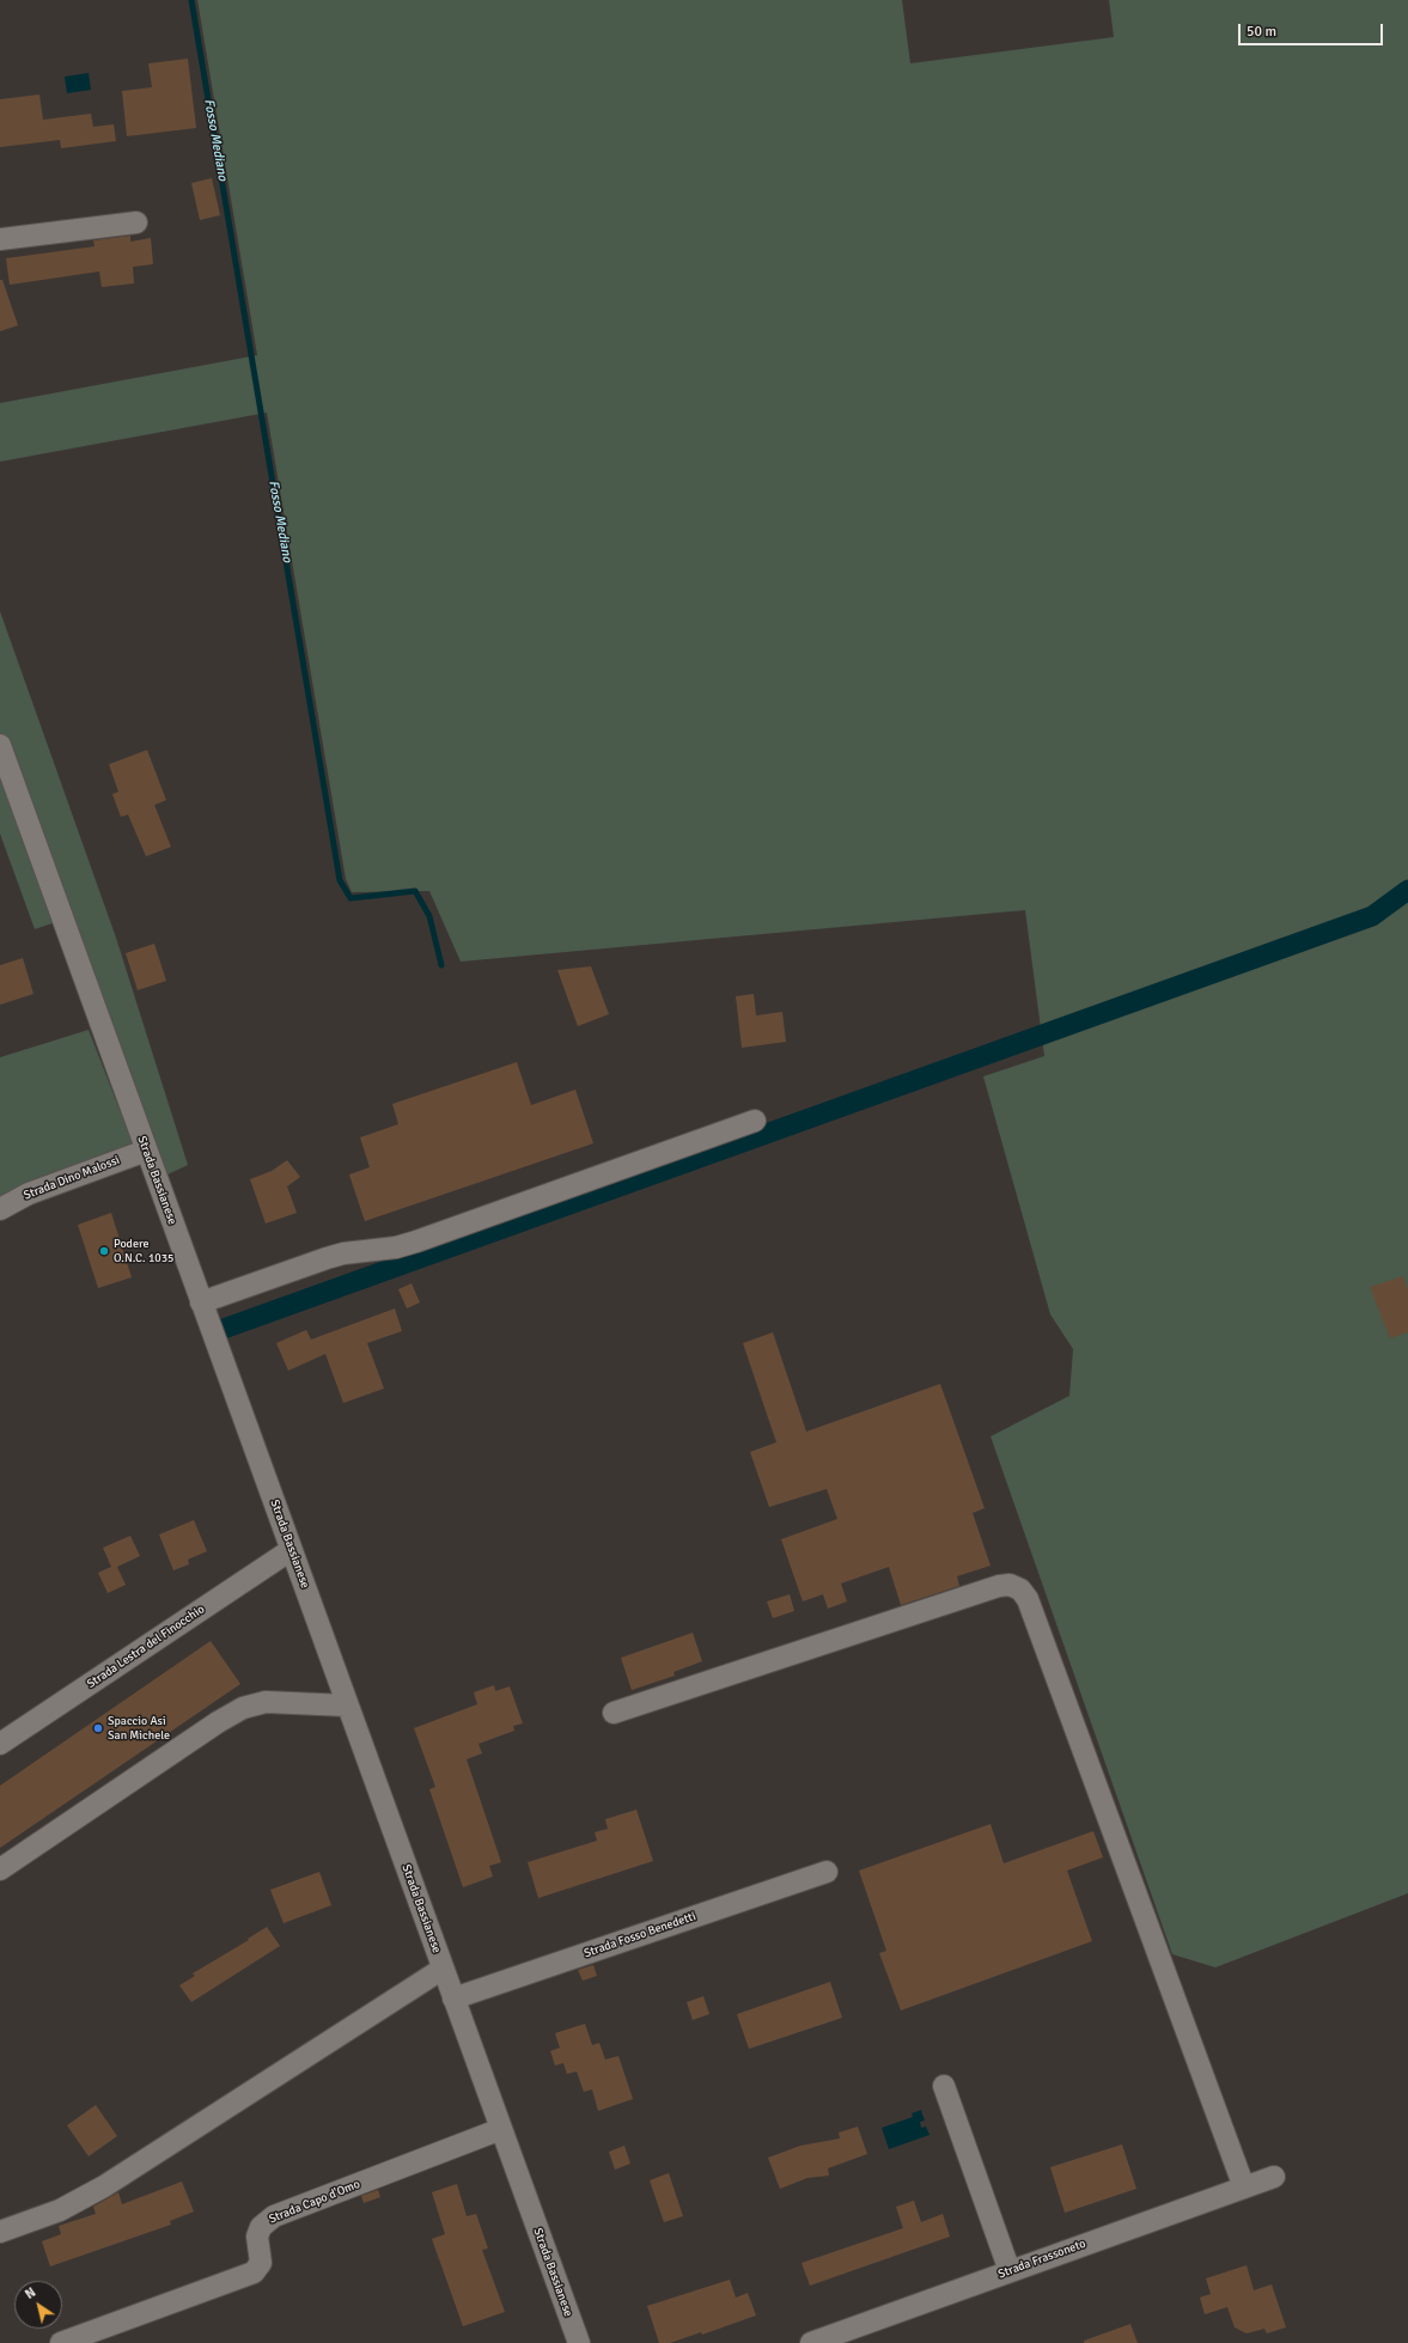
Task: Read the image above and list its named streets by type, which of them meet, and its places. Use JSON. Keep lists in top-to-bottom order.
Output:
{
  "streets": {
    "street": [
      "Strada Dino Malossi",
      "Strada Bassianese",
      "Strada Lestra del Finocchio",
      "Strada Fosso Benedetti",
      "Strada Capo d'Omo",
      "Strada Frassoneto"
    ]
  },
  "crossings": [
    ["Strada Dino Malossi", "Strada Bassianese"],
    ["Strada Bassianese", "Strada Lestra del Finocchio"],
    ["Strada Bassianese", "Strada Fosso Benedetti"],
    ["Strada Bassianese", "Strada Capo d'Omo"]
  ],
  "water": ["Fosso Mediano"],
  "places": ["Podere O.N.C. 1035", "Spaccio Asi San Michele"],
  "scale_bar": "50 m",
  "north": "top left"
}
